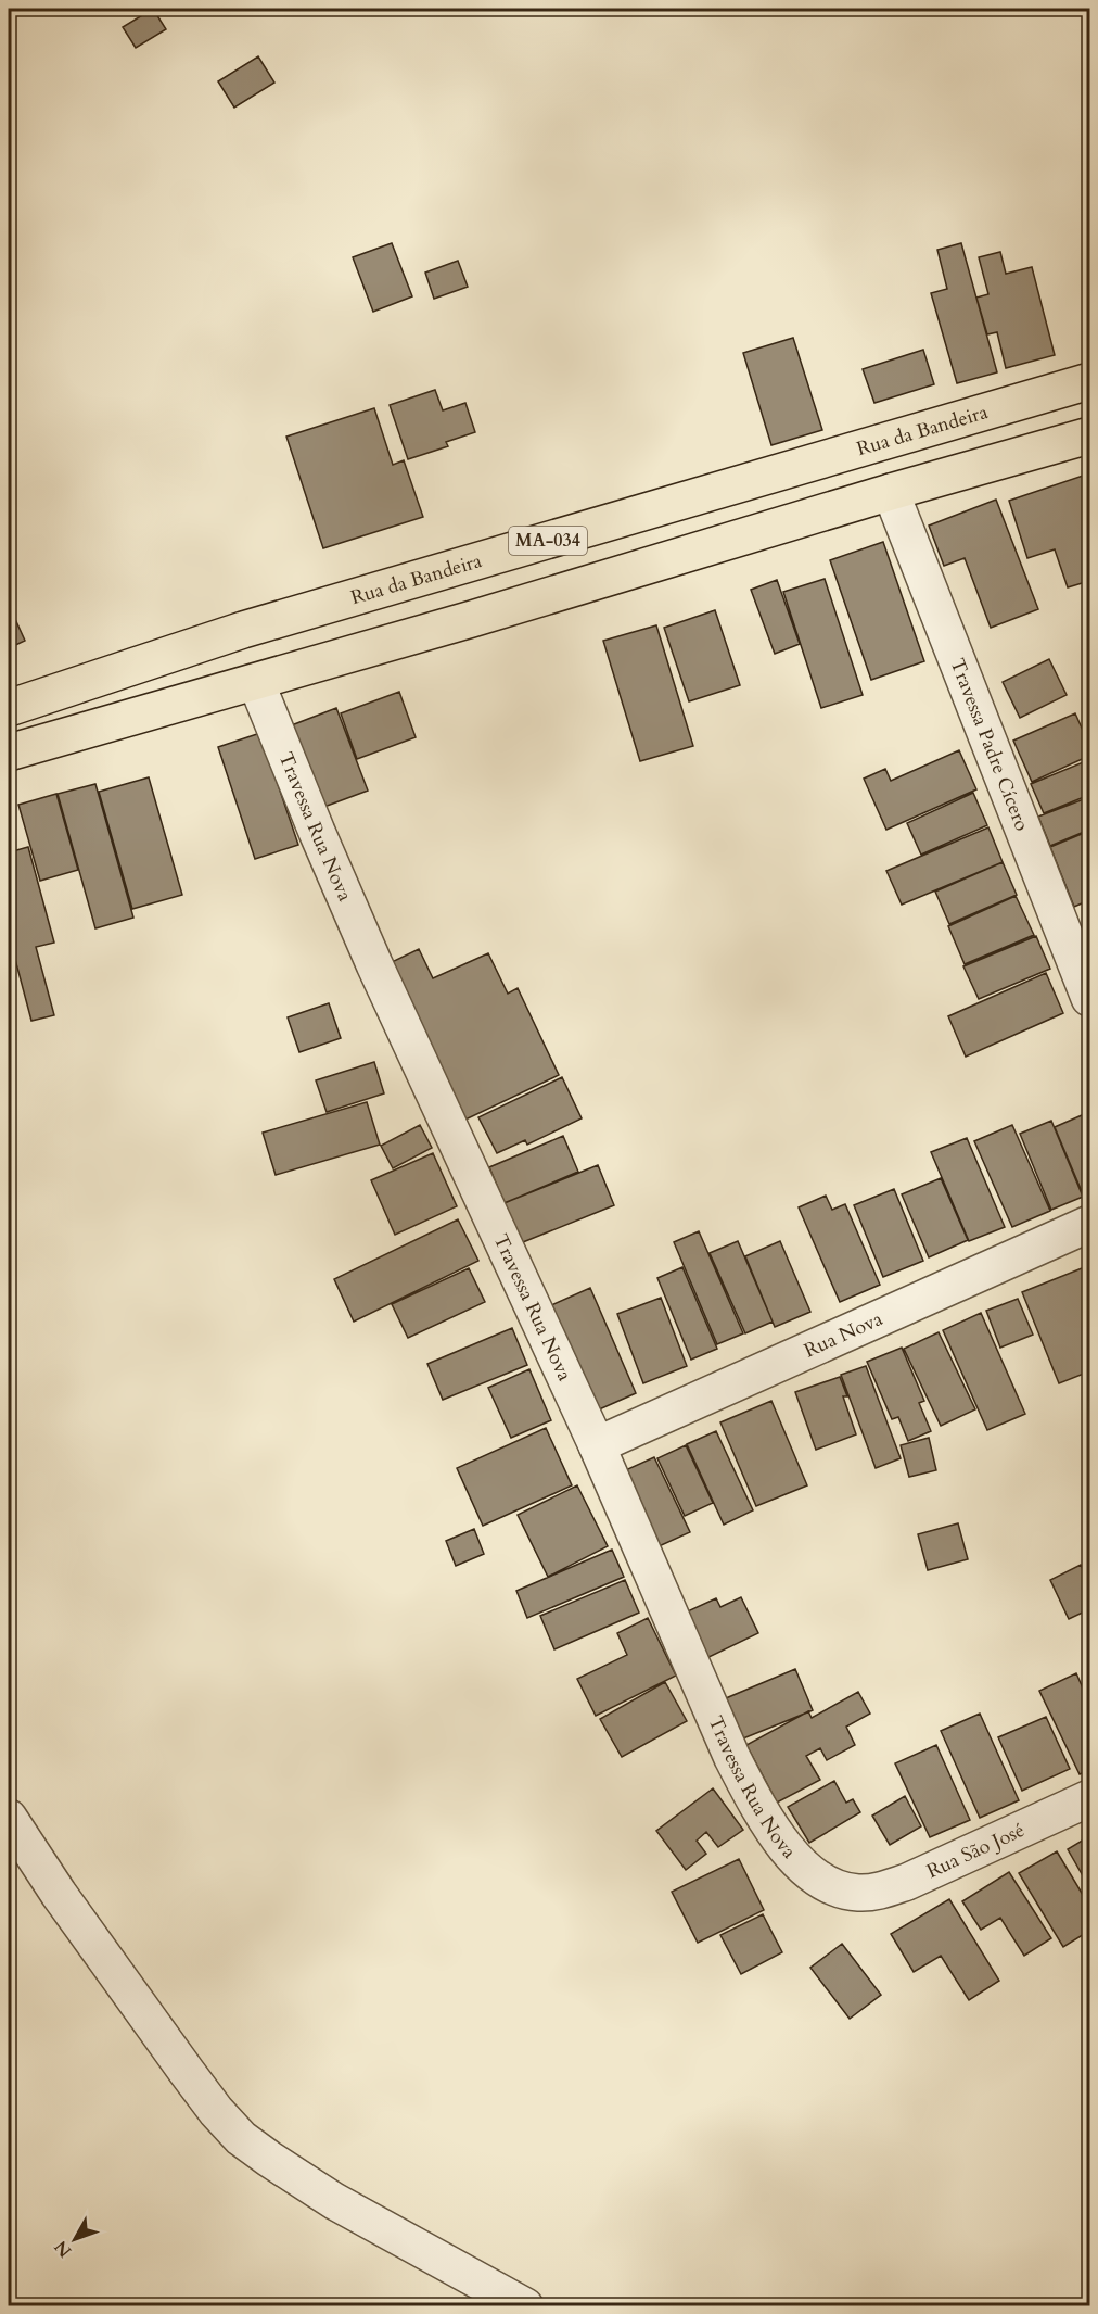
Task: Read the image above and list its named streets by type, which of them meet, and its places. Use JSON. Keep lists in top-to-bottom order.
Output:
{
  "streets": {
    "main road": ["Rua da Bandeira", "MA-034"],
    "street": [
      "Travessa Padre Cícero",
      "Travessa Rua Nova",
      "Rua Nova",
      "Rua São José"
    ]
  },
  "crossings": [
    ["MA-034", "Travessa Padre Cícero"],
    ["MA-034", "Travessa Rua Nova"],
    ["Travessa Rua Nova", "Rua Nova"],
    ["Travessa Rua Nova", "Rua São José"]
  ],
  "north": "bottom left"
}
